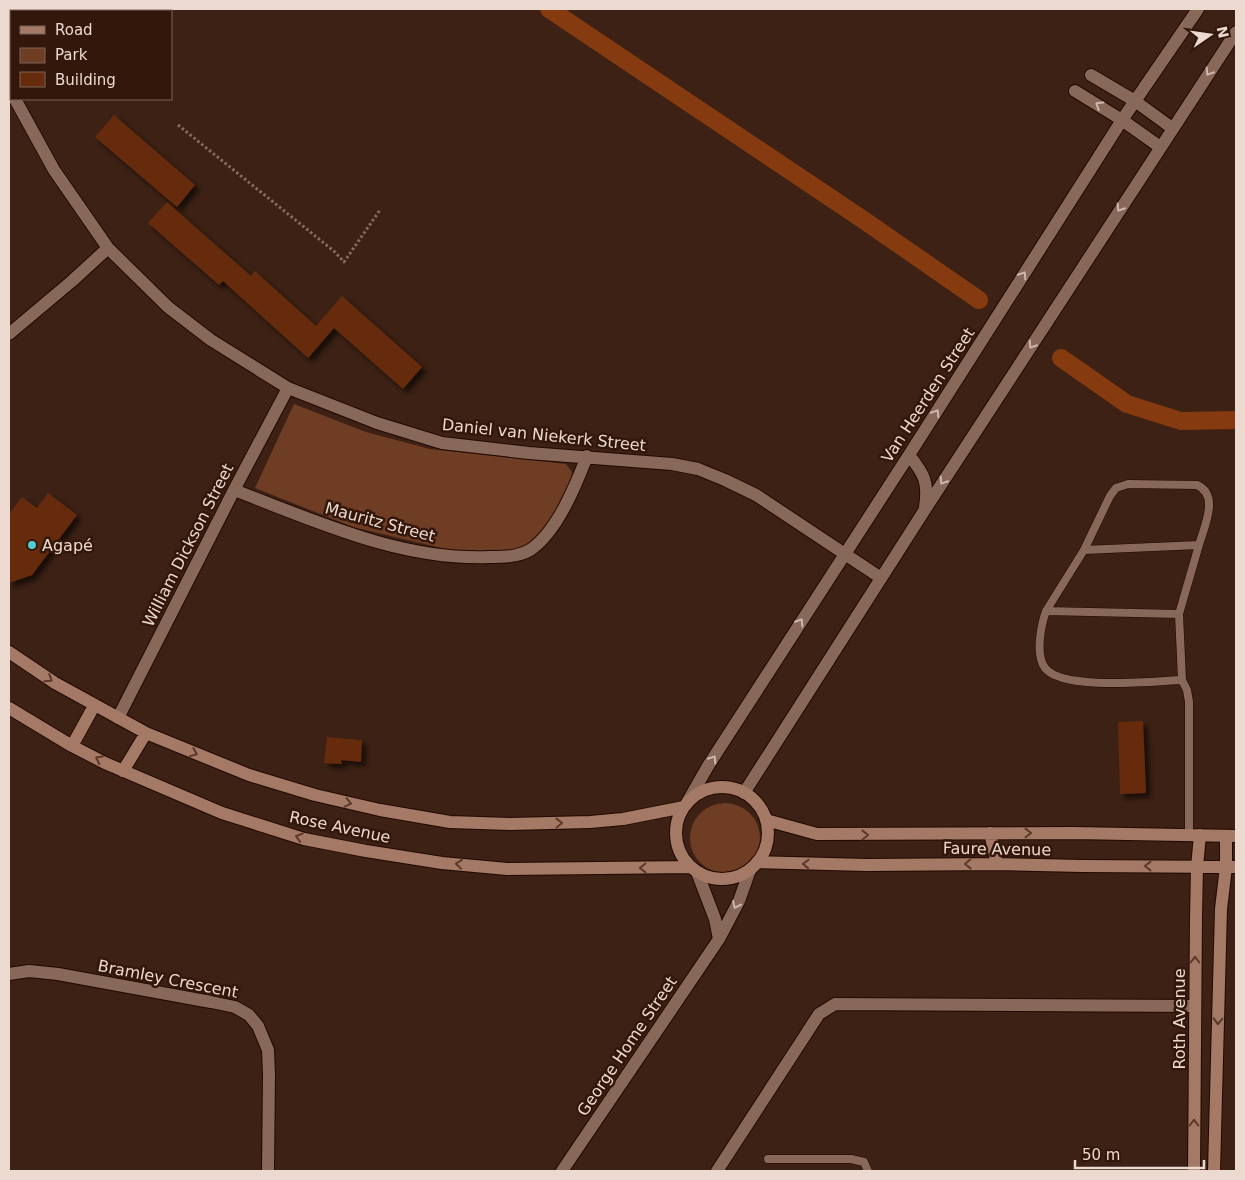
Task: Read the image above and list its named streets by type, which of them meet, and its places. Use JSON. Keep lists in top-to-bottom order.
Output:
{
  "streets": {
    "street": [
      "Van Heerden Street",
      "Daniel van Niekerk Street",
      "Mauritz Street",
      "William Dickson Street",
      "Rose Avenue",
      "Faure Avenue",
      "Bramley Crescent",
      "Roth Avenue",
      "George Home Street"
    ]
  },
  "crossings": [
    ["Van Heerden Street", "Daniel van Niekerk Street"],
    ["Van Heerden Street", "Rose Avenue"],
    ["Van Heerden Street", "Faure Avenue"],
    ["Van Heerden Street", "George Home Street"],
    ["Daniel van Niekerk Street", "Mauritz Street"],
    ["Daniel van Niekerk Street", "William Dickson Street"],
    ["Mauritz Street", "William Dickson Street"],
    ["William Dickson Street", "Rose Avenue"],
    ["Rose Avenue", "Faure Avenue"],
    ["Rose Avenue", "George Home Street"],
    ["Faure Avenue", "Roth Avenue"],
    ["Faure Avenue", "George Home Street"]
  ],
  "places": ["Agapé"],
  "legend": ["Road", "Park", "Building"],
  "scale_bar": "50 m",
  "north": "right"
}
